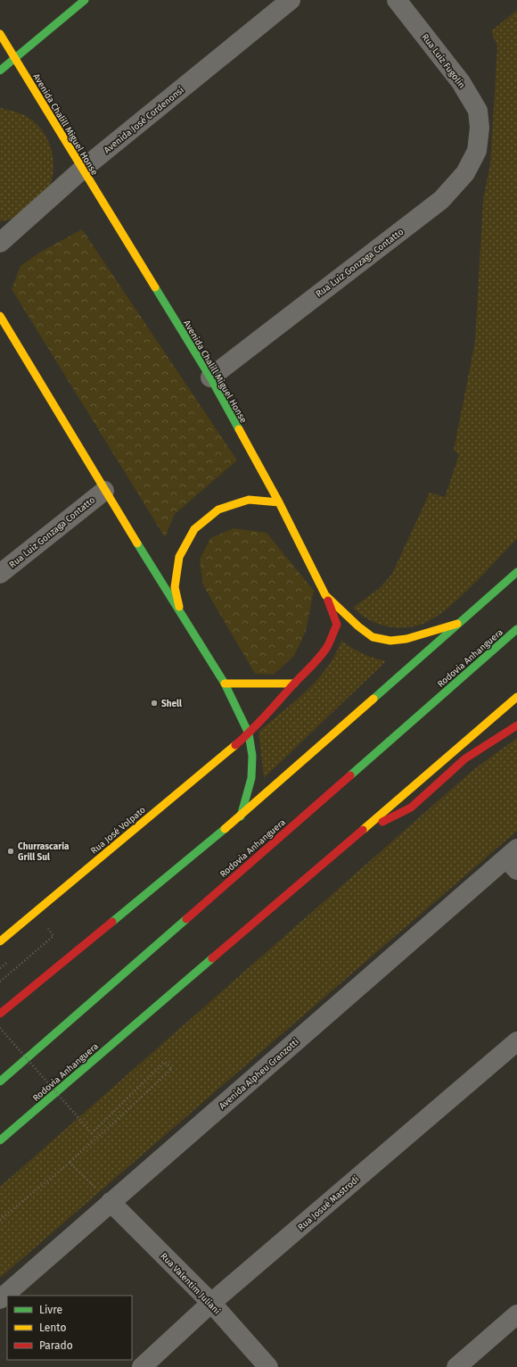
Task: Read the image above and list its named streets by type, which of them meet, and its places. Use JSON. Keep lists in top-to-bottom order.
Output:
{
  "streets": {
    "main road": ["Avenida Chalill Miguel Honse", "Rodovia Anhanguera", "Rua José Volpato"],
    "street": [
      "Rua Luiz Fugolin",
      "Avenida José Cordenonsi",
      "Rua Luiz Gonzaga Contatto",
      "Avenida Alpheu Granzotti",
      "Rua Josué Mastrodi",
      "Rua Valentim Juliani"
    ]
  },
  "crossings": [
    ["Rua Luiz Fugolin", "Rua Luiz Gonzaga Contatto"],
    ["Avenida José Cordenonsi", "Avenida Chalill Miguel Honse"],
    ["Avenida Chalill Miguel Honse", "Rua Luiz Gonzaga Contatto"],
    ["Avenida Chalill Miguel Honse", "Rua José Volpato"],
    ["Avenida Alpheu Granzotti", "Rua Valentim Juliani"],
    ["Rua Josué Mastrodi", "Rua Valentim Juliani"]
  ],
  "places": ["Shell", "Churrascaria Grill Sul"],
  "legend": ["Livre", "Lento", "Parado"]
}
